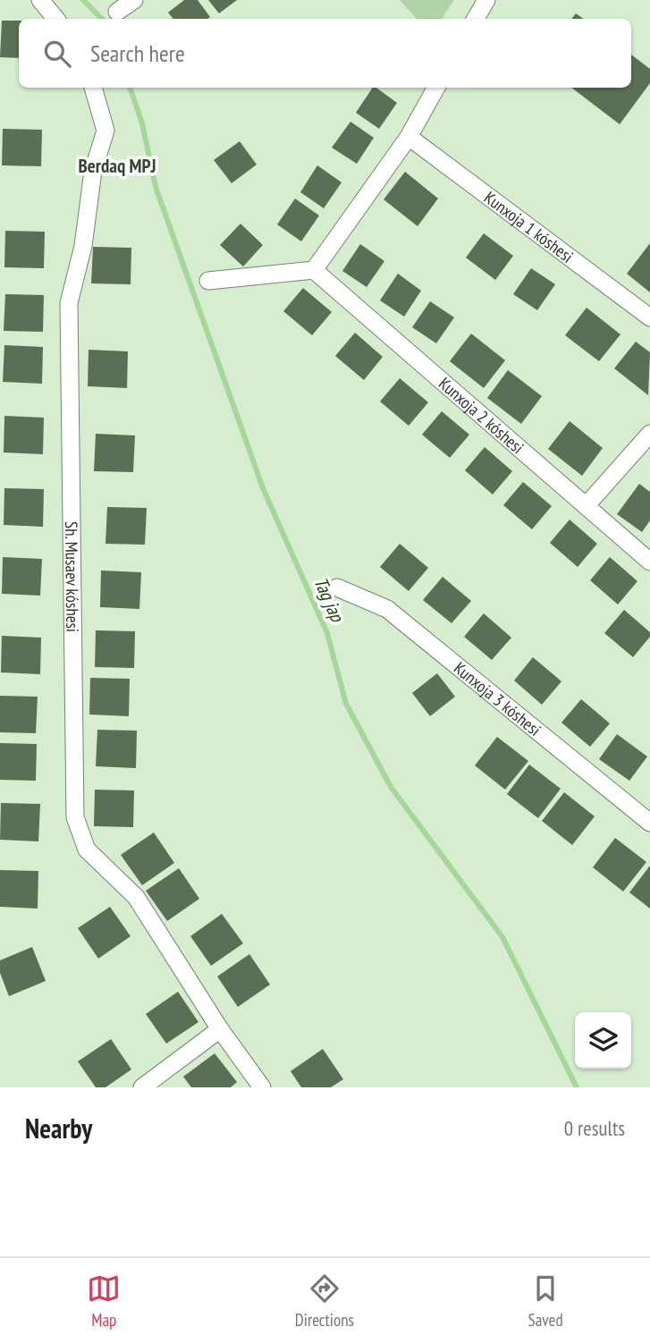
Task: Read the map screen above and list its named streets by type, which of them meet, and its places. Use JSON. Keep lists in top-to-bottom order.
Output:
{
  "streets": {
    "street": [
      "Kunxoja 1 kóshesi",
      "Kunxoja 2 kóshesi",
      "Sh. Musaev kóshesi",
      "Kunxoja 3 kóshesi"
    ]
  },
  "districts": ["Berdaq MPJ"],
  "water": ["Tag jap"],
  "page": {
    "search": "Search here",
    "heading": ["Nearby", "0 results"],
    "nav": ["Map", "Directions", "Saved"]
  }
}
